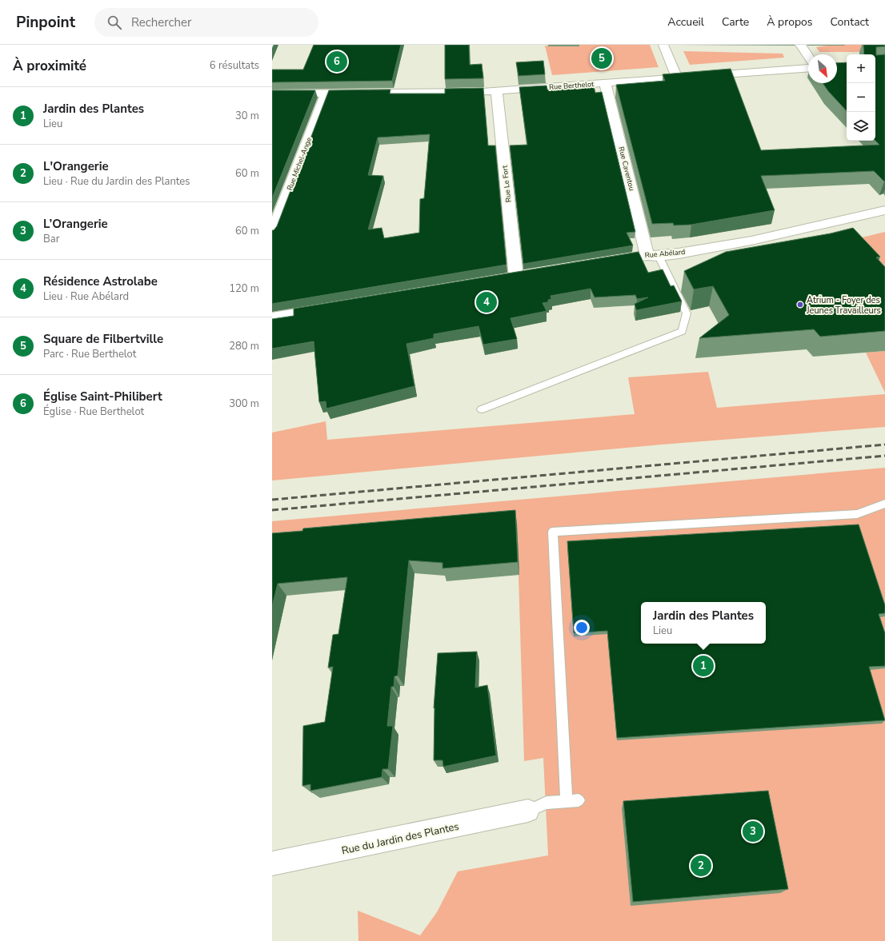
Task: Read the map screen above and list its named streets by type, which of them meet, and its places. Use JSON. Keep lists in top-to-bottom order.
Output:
{
  "streets": {
    "street": [
      "Rue Berthelot",
      "Rue Michel-Ange",
      "Rue Caventou",
      "Rue Le Fort",
      "Rue Abélard",
      "Rue du Jardin des Plantes"
    ]
  },
  "crossings": [
    ["Rue Berthelot", "Rue Michel-Ange"],
    ["Rue Berthelot", "Rue Caventou"],
    ["Rue Berthelot", "Rue Le Fort"],
    ["Rue Caventou", "Rue Abélard"]
  ],
  "places": ["Atrium - Foyer des Jeunes Travailleurs"],
  "north": "bottom right",
  "page": {
    "header": "Pinpoint",
    "search": "Rechercher",
    "nav": [
      "Accueil",
      "Carte",
      "À propos",
      "Contact"
    ],
    "heading": ["À proximité", "6 résultats"],
    "pins": [
      "5",
      "6",
      "4",
      "1",
      "3",
      "2"
    ],
    "map_buttons": ["+", "−"],
    "list": [
      {
        "mark": "1",
        "name": "Jardin des Plantes",
        "note": "Lieu",
        "value": "30 m"
      },
      {
        "mark": "2",
        "name": "L'Orangerie",
        "note": "Lieu · Rue du Jardin des Plantes",
        "value": "60 m"
      },
      {
        "mark": "3",
        "name": "L’Orangerie",
        "note": "Bar",
        "value": "60 m"
      },
      {
        "mark": "4",
        "name": "Résidence Astrolabe",
        "note": "Lieu · Rue Abélard",
        "value": "120 m"
      },
      {
        "mark": "5",
        "name": "Square de Filbertville",
        "note": "Parc · Rue Berthelot",
        "value": "280 m"
      },
      {
        "mark": "6",
        "name": "Église Saint-Philibert",
        "note": "Église · Rue Berthelot",
        "value": "300 m"
      }
    ],
    "popup": ["Jardin des Plantes", "Lieu"]
  }
}
